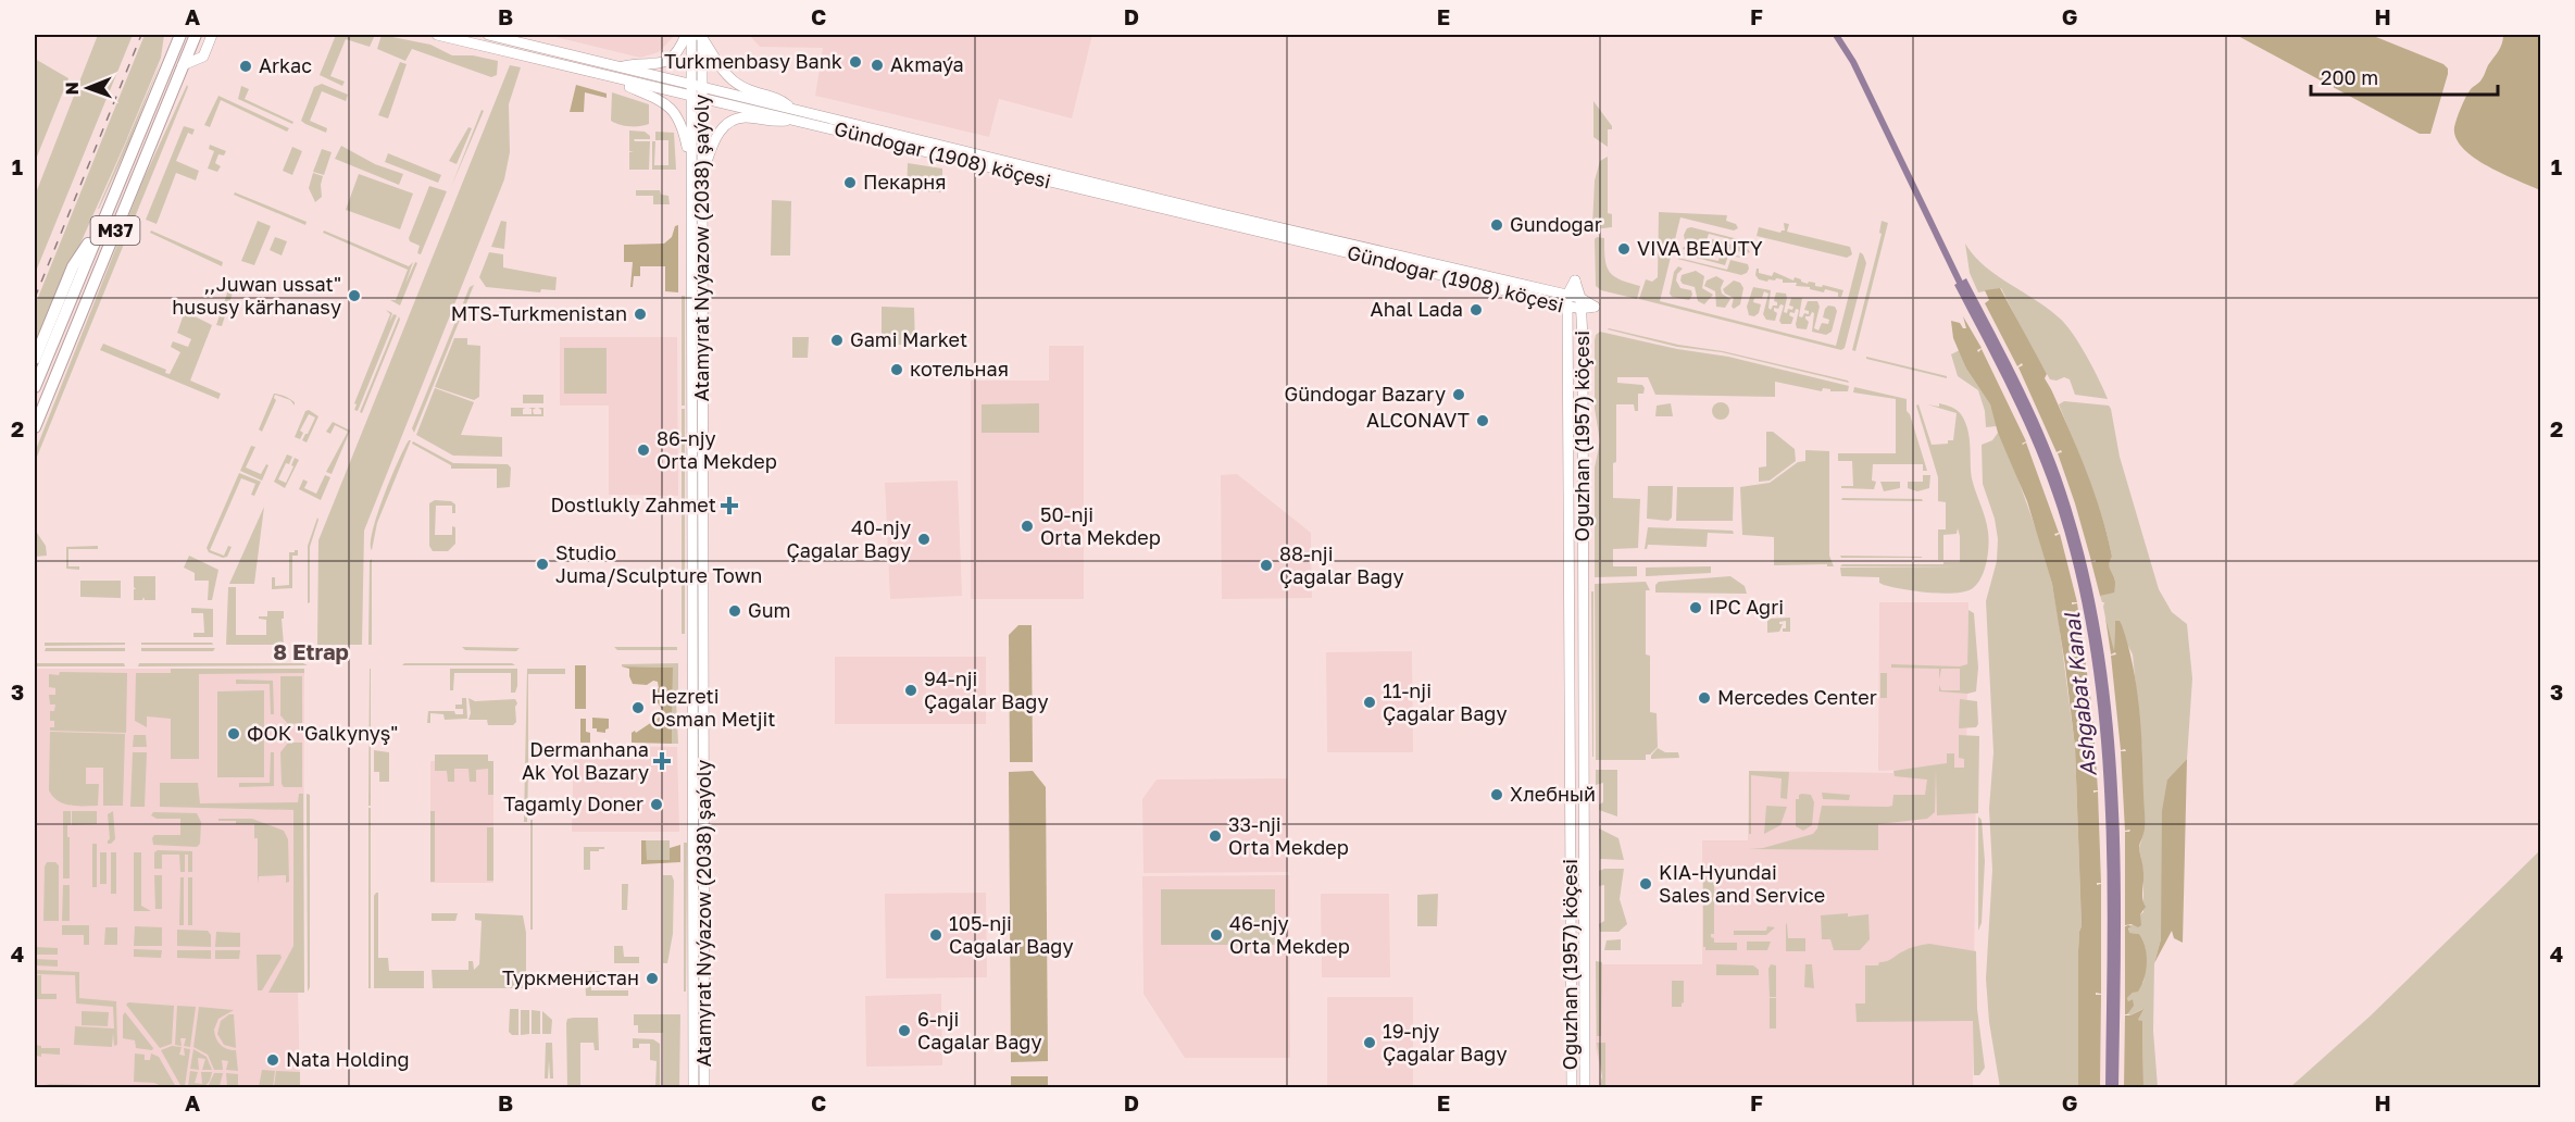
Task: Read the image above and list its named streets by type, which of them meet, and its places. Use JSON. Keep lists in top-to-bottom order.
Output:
{
  "streets": {
    "highway": ["M37"],
    "main road": ["Gündogar (1908) köçesi", "Atamyrat Nyýazow (2038) şaýoly", "Oguzhan (1957) köçesi"]
  },
  "crossings": [
    ["Gündogar (1908) köçesi", "Atamyrat Nyýazow (2038) şaýoly"],
    ["Gündogar (1908) köçesi", "Oguzhan (1957) köçesi"]
  ],
  "districts": ["8 Etrap"],
  "water": ["Ashgabat Kanal"],
  "places": {
    "other": [
      "Turkmenbasy Bank",
      "Аkmaýa",
      "Arkac",
      "Пекарня",
      "Gundogar",
      "VIVA BEAUTY",
      ",,Juwan ussat\" hususy kärhanasy",
      "Ahal Lada",
      "MTS-Turkmenistan",
      "Gami Market",
      "котельная",
      "Gündogar Bazary",
      "ALCONAVT",
      "86-njy Orta Mekdep",
      "50-nji Orta Mekdep",
      "40-njy Çagalar Bagy",
      "Studio Juma/Sculpture Town",
      "88-nji Çagalar Bagy",
      "IPC Agri",
      "Gum",
      "94-nji Çagalar Bagy",
      "Mercedes Center",
      "11-nji Çagalar Bagy",
      "Hezreti Osman Metjit",
      "ФОК \"Galkynyş\"",
      "Хлебный",
      "Tagamly Doner",
      "33-nji Orta Mekdep",
      "KIA-Hyundai Sales and Service",
      "105-nji Cagalar Bagy",
      "46-njy Orta Mekdep",
      "Туркменистан",
      "6-nji Cagalar Bagy",
      "19-njy Çagalar Bagy",
      "Nata Holding"
    ],
    "health": ["Dostlukly Zahmet", "Dermanhana Ak Yol Bazary"]
  },
  "scale_bar": "200 m",
  "north": "left",
  "grid": {
    "columns": [
      "A",
      "B",
      "C",
      "D",
      "E",
      "F",
      "G",
      "H"
    ],
    "rows": [
      "1",
      "2",
      "3",
      "4"
    ]
  }
}
